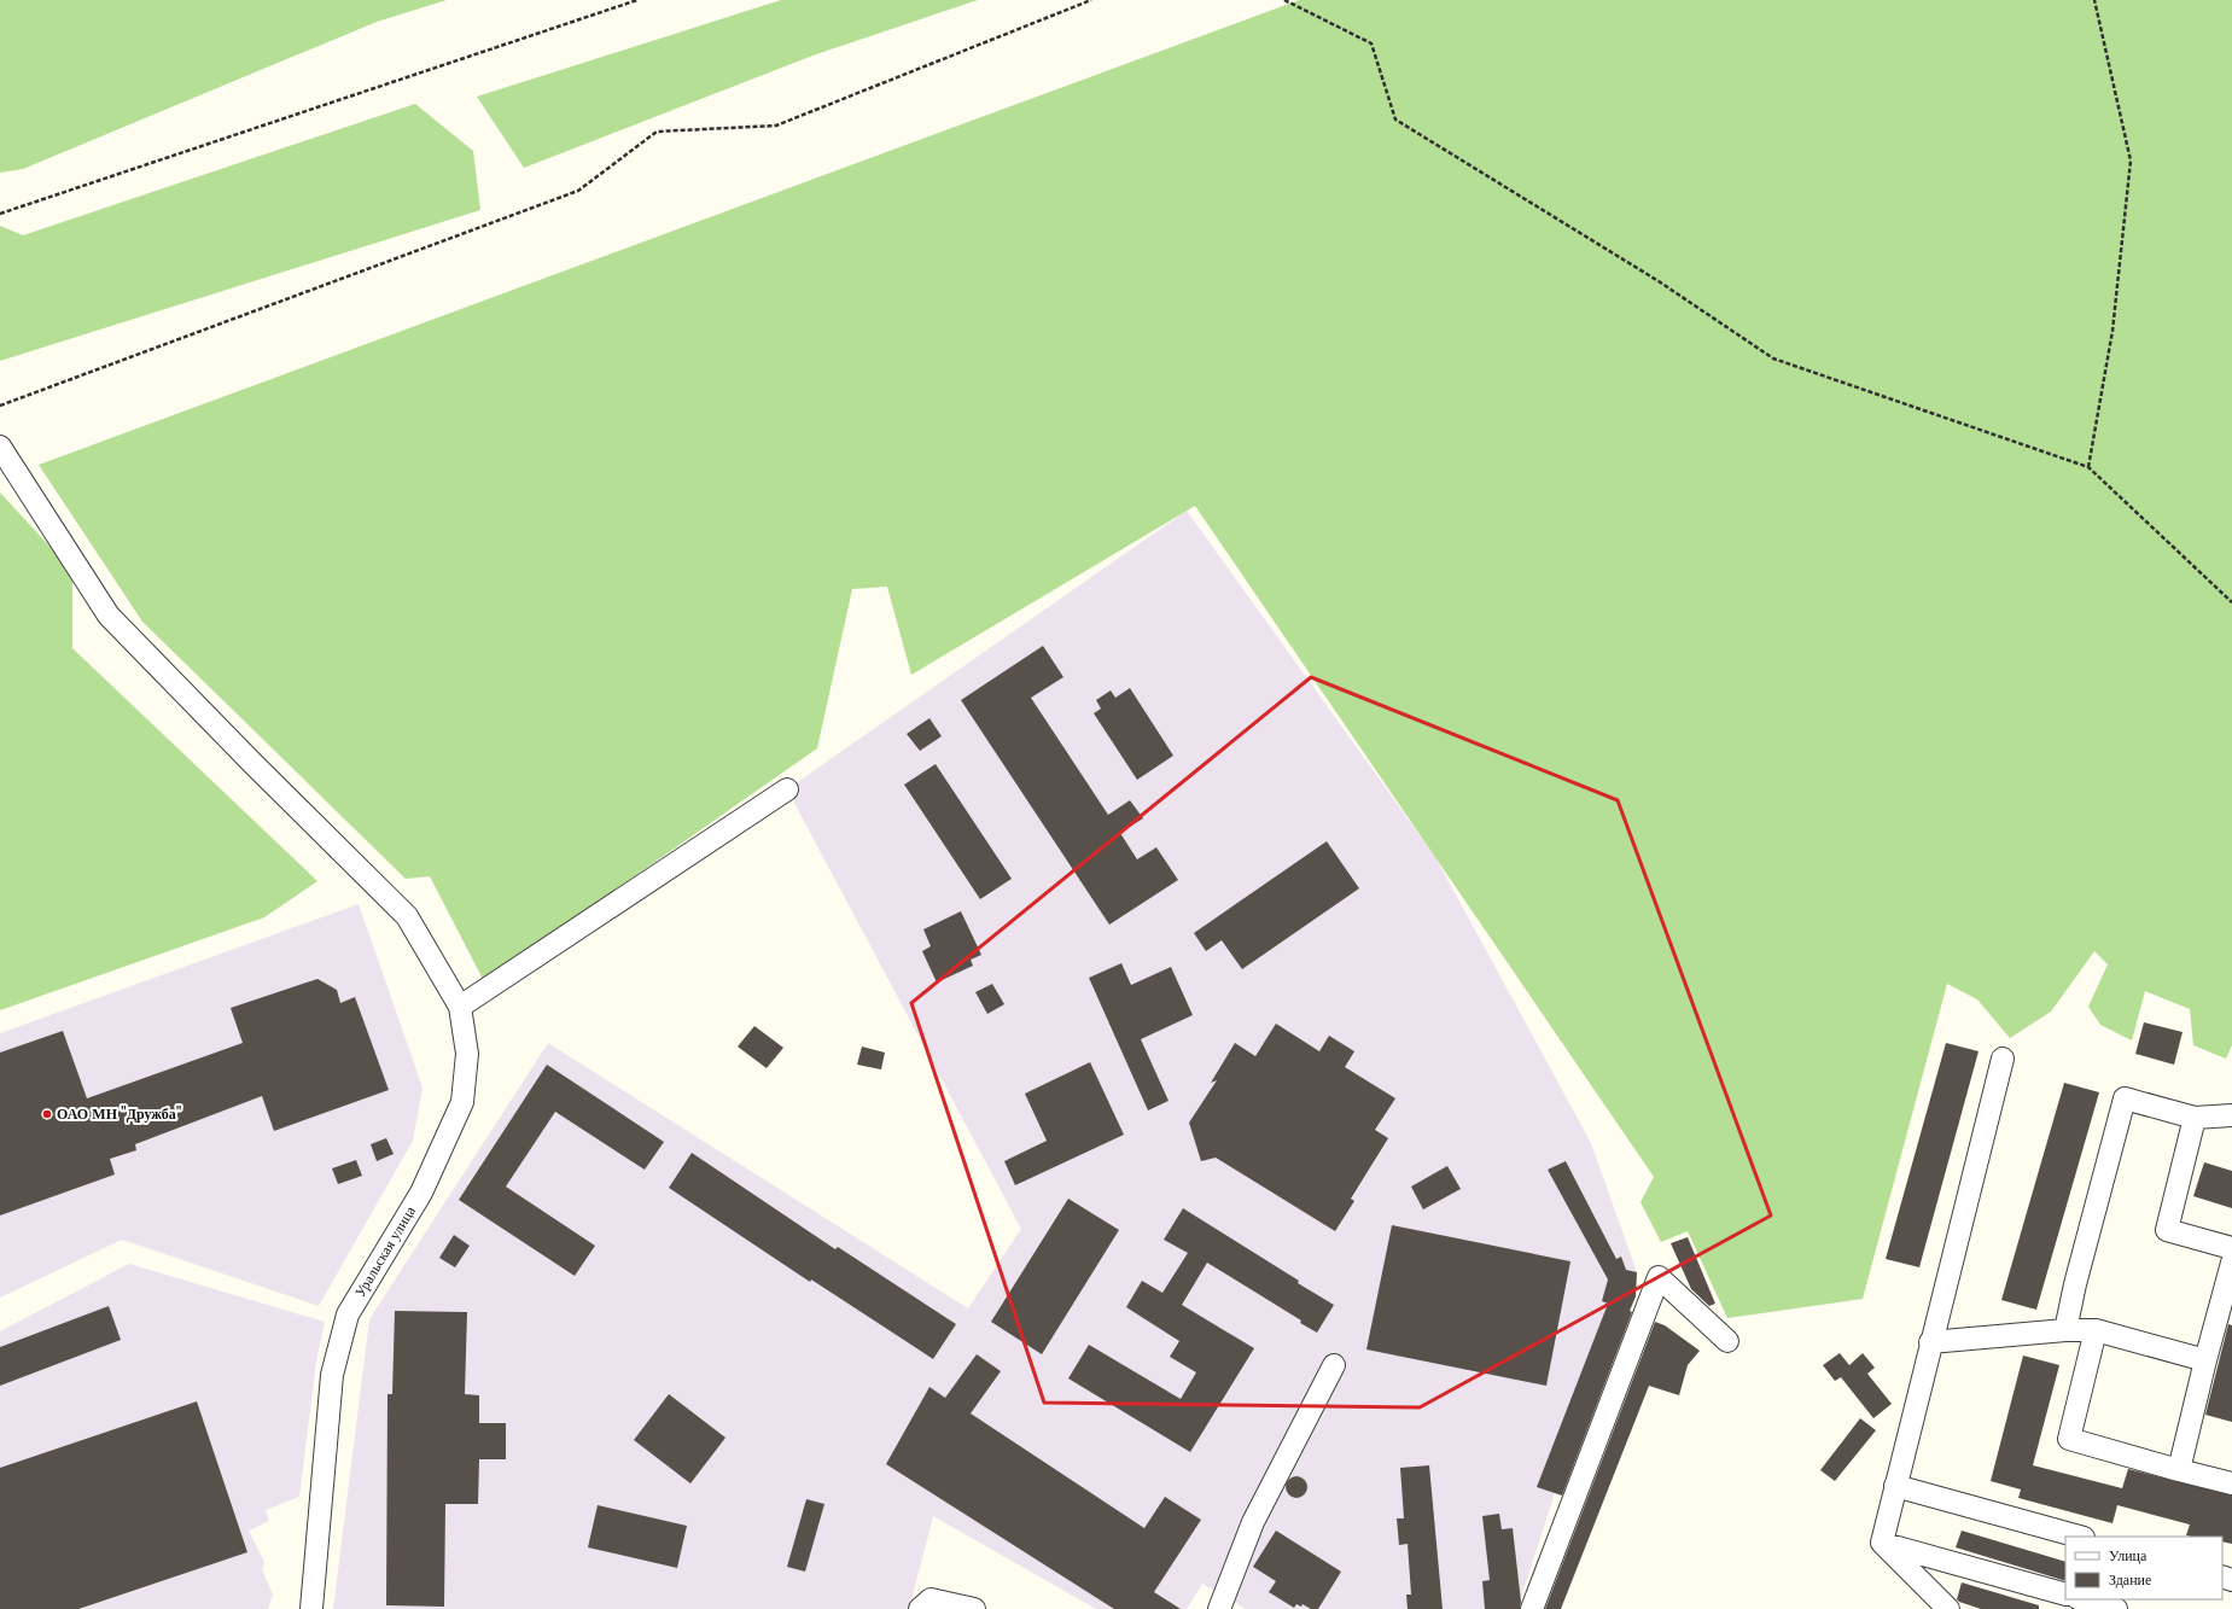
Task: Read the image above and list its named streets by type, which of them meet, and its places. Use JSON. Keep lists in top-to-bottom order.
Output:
{
  "streets": {
    "street": ["Уральская улица"]
  },
  "places": ["ОАО МН \"Дружба\""],
  "legend": ["Улица", "Здание"]
}
